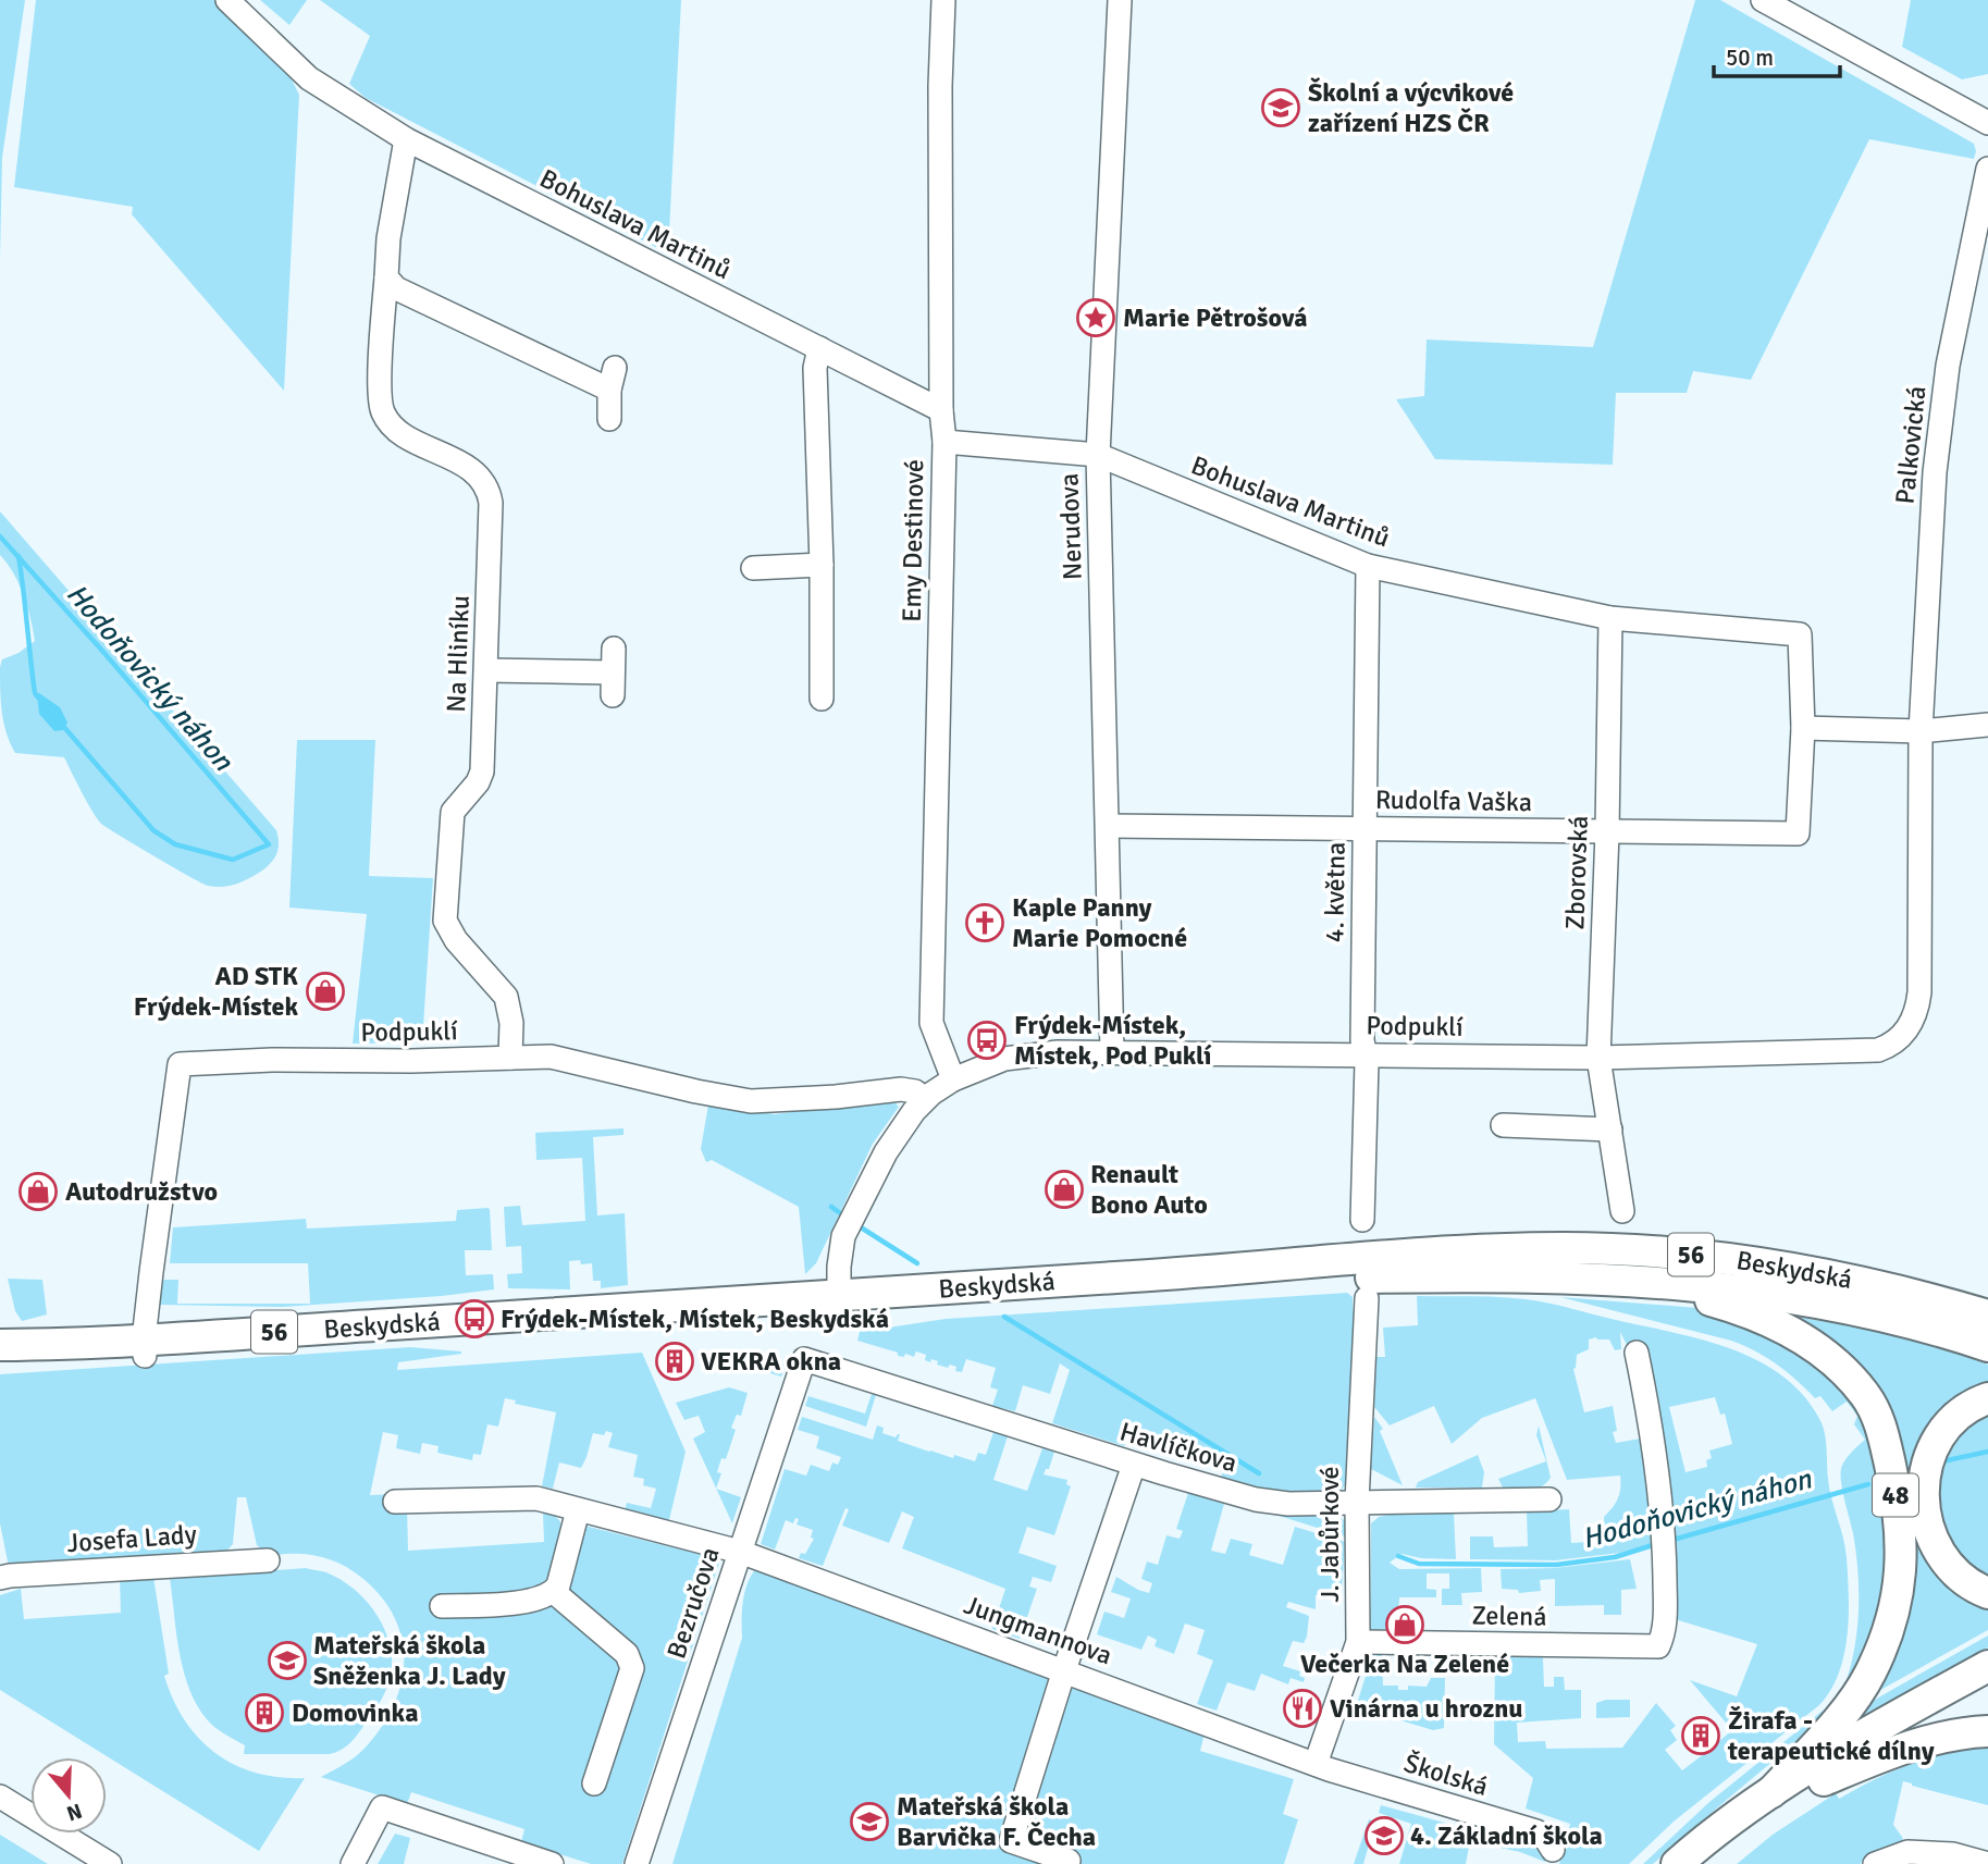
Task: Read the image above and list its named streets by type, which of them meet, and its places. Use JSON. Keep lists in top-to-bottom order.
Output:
{
  "streets": {
    "main road": ["56", "Beskydská", "48"],
    "street": [
      "Bohuslava Martinů",
      "Palkovická",
      "Nerudova",
      "Emy Destinové",
      "Na Hliníku",
      "Rudolfa Vaška",
      "Zborovská",
      "4. května",
      "Podpuklí",
      "Havlíčkova",
      "J. Jabůrkové",
      "Josefa Lady",
      "Bezručova",
      "Zelená",
      "Jungmannova",
      "Školská"
    ]
  },
  "crossings": [
    ["Bohuslava Martinů", "Nerudova"],
    ["Bohuslava Martinů", "Emy Destinové"],
    ["Bohuslava Martinů", "Na Hliníku"],
    ["Bohuslava Martinů", "Rudolfa Vaška"],
    ["Bohuslava Martinů", "Zborovská"],
    ["Bohuslava Martinů", "4. května"],
    ["Palkovická", "Podpuklí"],
    ["Nerudova", "Rudolfa Vaška"],
    ["Nerudova", "Podpuklí"],
    ["Emy Destinové", "Podpuklí"],
    ["Na Hliníku", "Podpuklí"],
    ["Rudolfa Vaška", "Zborovská"],
    ["Rudolfa Vaška", "4. května"],
    ["Zborovská", "Podpuklí"],
    ["4. května", "Podpuklí"],
    ["Podpuklí", "Beskydská"],
    ["Beskydská", "48"],
    ["Havlíčkova", "J. Jabůrkové"],
    ["Havlíčkova", "Bezručova"],
    ["J. Jabůrkové", "Zelená"],
    ["J. Jabůrkové", "Jungmannova"],
    ["J. Jabůrkové", "Školská"],
    ["Bezručova", "Jungmannova"],
    ["Jungmannova", "Školská"]
  ],
  "water": ["Hodoňovický náhon"],
  "places": {
    "school or university": [
      "Školní a výcvikové zařízení HZS ČR",
      "Mateřská škola Sněženka J. Lady",
      "Mateřská škola Barvička F. Čecha",
      "4. Základní škola"
    ],
    "place": ["Marie Pětrošová"],
    "church": ["Kaple Panny Marie Pomocné"],
    "shop": [
      "AD STK Frýdek-Místek",
      "Renault Bono Auto",
      "Autodružstvo",
      "Večerka Na Zelené"
    ],
    "bus stop": ["Frýdek-Místek, Místek, Pod Puklí", "Frýdek-Místek, Místek, Beskydská"],
    "building": ["VEKRA okna", "Domovinka", "Žirafa - terapeutické dílny"],
    "restaurant": ["Vinárna u hroznu"]
  },
  "scale_bar": "50 m",
  "north": "bottom"
}
